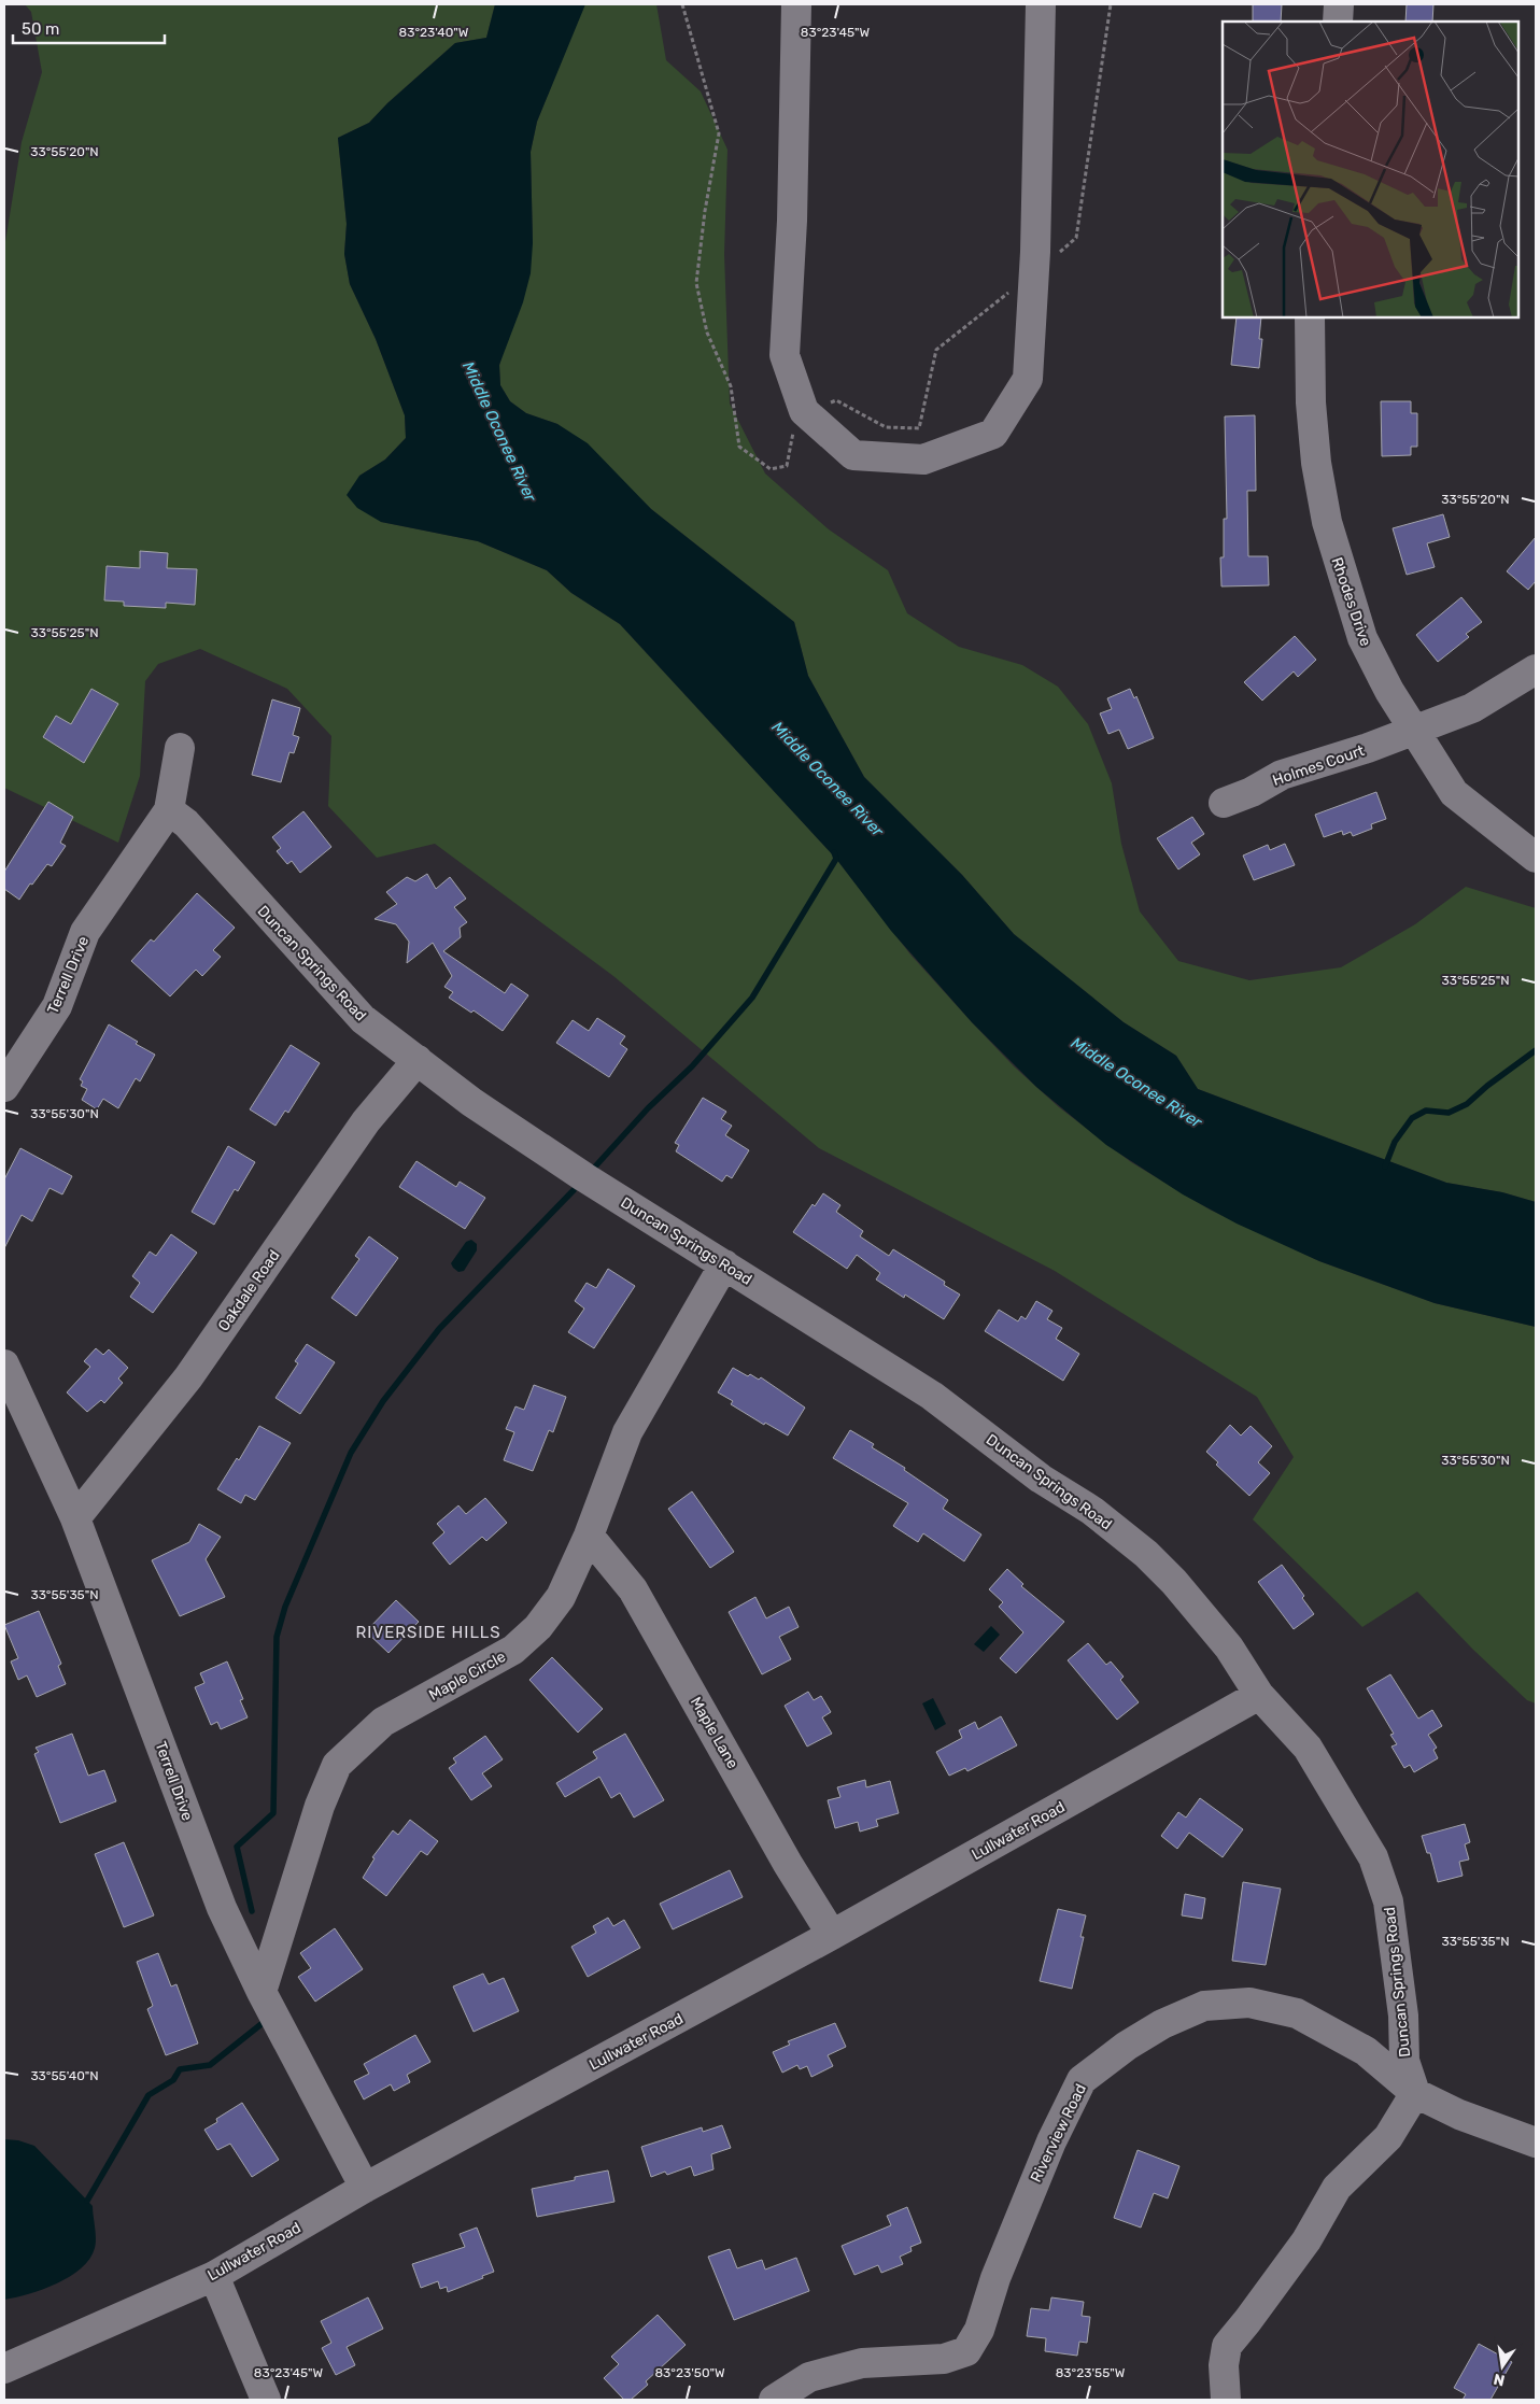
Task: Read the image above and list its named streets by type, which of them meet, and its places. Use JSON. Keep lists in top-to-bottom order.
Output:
{
  "streets": {
    "street": [
      "Rhodes Drive",
      "Holmes Court",
      "Duncan Springs Road",
      "Terrell Drive",
      "Oakdale Road",
      "Maple Circle",
      "Maple Lane",
      "Lullwater Road",
      "Riverview Road"
    ]
  },
  "crossings": [
    ["Rhodes Drive", "Holmes Court"],
    ["Duncan Springs Road", "Terrell Drive"],
    ["Duncan Springs Road", "Oakdale Road"],
    ["Duncan Springs Road", "Maple Circle"],
    ["Duncan Springs Road", "Lullwater Road"],
    ["Duncan Springs Road", "Riverview Road"],
    ["Terrell Drive", "Oakdale Road"],
    ["Terrell Drive", "Maple Circle"],
    ["Terrell Drive", "Lullwater Road"],
    ["Maple Circle", "Maple Lane"],
    ["Maple Lane", "Lullwater Road"]
  ],
  "districts": ["RIVERSIDE HILLS"],
  "water": ["Middle Oconee River"],
  "scale_bar": "50 m",
  "north": "bottom",
  "coordinates": [
    "83°23'40\"W",
    "83°23'45\"W",
    "33°55'20\"N",
    "33°55'25\"N",
    "33°55'30\"N",
    "33°55'35\"N",
    "33°55'40\"N",
    "83°23'50\"W",
    "83°23'55\"W"
  ]
}
